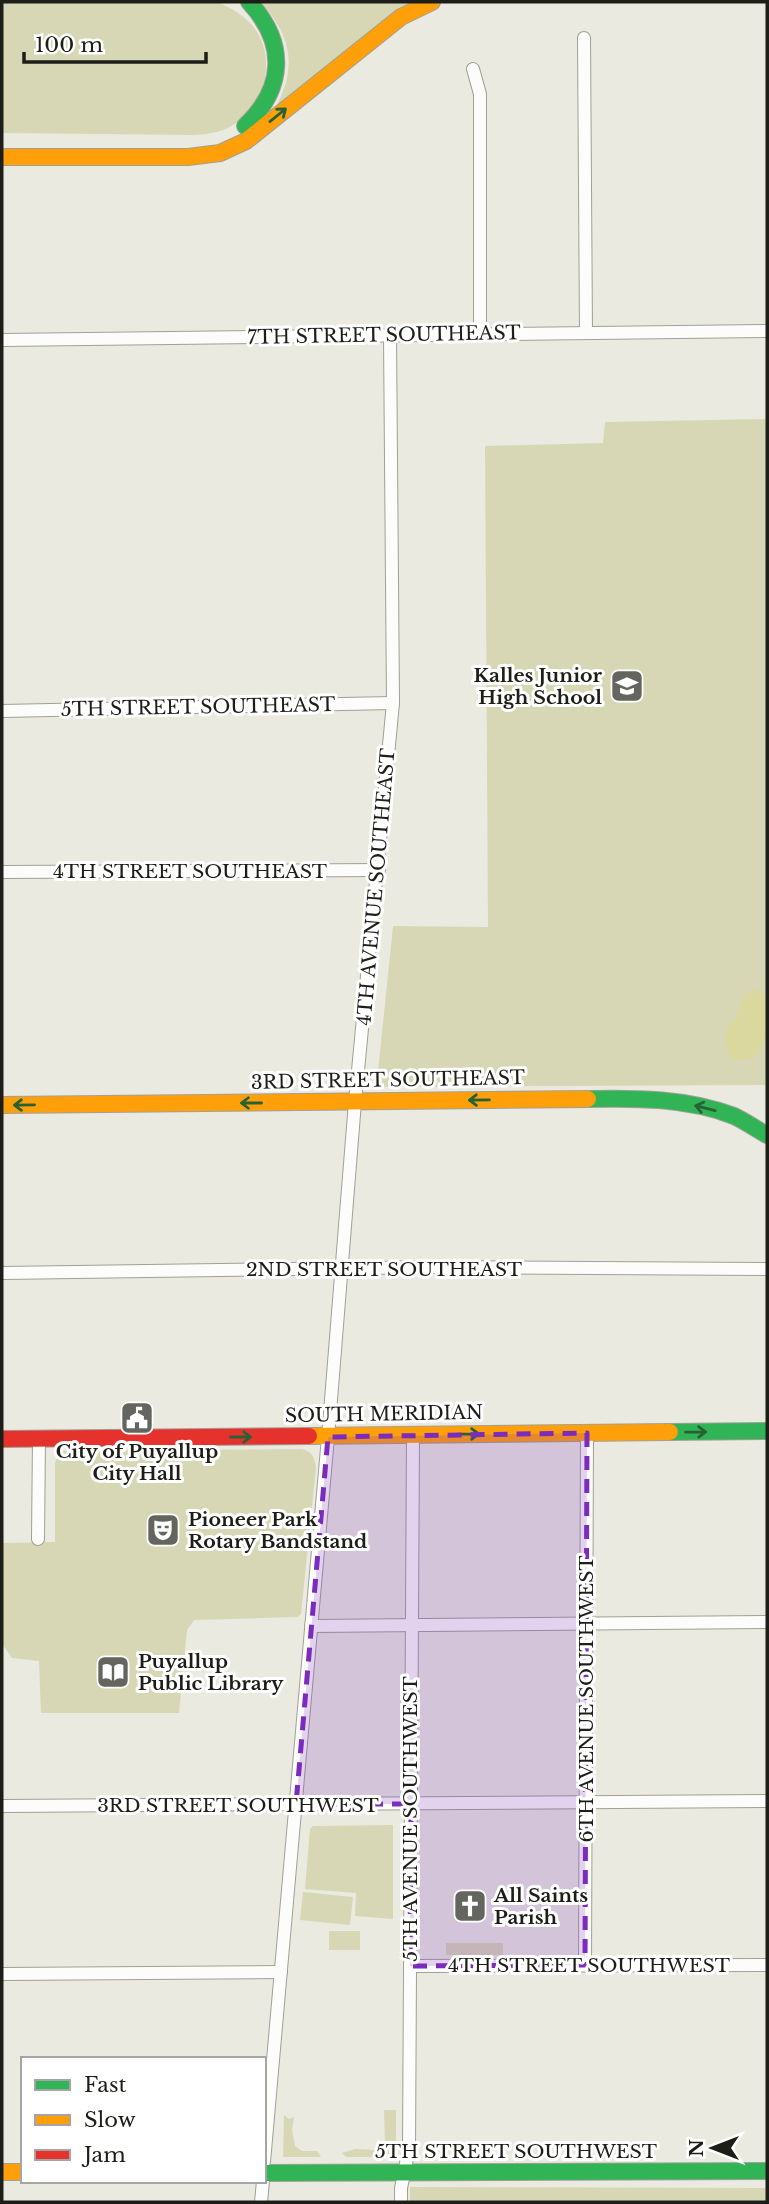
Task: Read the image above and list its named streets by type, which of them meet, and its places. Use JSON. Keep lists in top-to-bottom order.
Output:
{
  "streets": {
    "main road": ["3RD STREET SOUTHEAST", "SOUTH MERIDIAN", "5TH STREET SOUTHWEST"],
    "street": [
      "7TH STREET SOUTHEAST",
      "5TH STREET SOUTHEAST",
      "4TH STREET SOUTHEAST",
      "4TH AVENUE SOUTHEAST",
      "2ND STREET SOUTHEAST",
      "6TH AVENUE SOUTHWEST",
      "3RD STREET SOUTHWEST",
      "5TH AVENUE SOUTHWEST",
      "4TH STREET SOUTHWEST"
    ]
  },
  "crossings": [
    ["7TH STREET SOUTHEAST", "4TH AVENUE SOUTHEAST"],
    ["5TH STREET SOUTHEAST", "4TH AVENUE SOUTHEAST"],
    ["4TH STREET SOUTHEAST", "4TH AVENUE SOUTHEAST"],
    ["4TH AVENUE SOUTHEAST", "3RD STREET SOUTHEAST"],
    ["4TH AVENUE SOUTHEAST", "2ND STREET SOUTHEAST"],
    ["4TH AVENUE SOUTHEAST", "SOUTH MERIDIAN"],
    ["4TH AVENUE SOUTHEAST", "3RD STREET SOUTHWEST"],
    ["SOUTH MERIDIAN", "6TH AVENUE SOUTHWEST"],
    ["SOUTH MERIDIAN", "5TH AVENUE SOUTHWEST"],
    ["6TH AVENUE SOUTHWEST", "3RD STREET SOUTHWEST"],
    ["6TH AVENUE SOUTHWEST", "4TH STREET SOUTHWEST"],
    ["3RD STREET SOUTHWEST", "5TH AVENUE SOUTHWEST"],
    ["5TH AVENUE SOUTHWEST", "4TH STREET SOUTHWEST"],
    ["5TH AVENUE SOUTHWEST", "5TH STREET SOUTHWEST"]
  ],
  "one_way": ["3RD STREET SOUTHEAST", "SOUTH MERIDIAN"],
  "places": {
    "school or university": ["Kalles Junior High School"],
    "public building": ["City of Puyallup City Hall"],
    "theatre": ["Pioneer Park Rotary Bandstand"],
    "library": ["Puyallup Public Library"],
    "church": ["All Saints Parish"]
  },
  "legend": ["Fast", "Slow", "Jam"],
  "scale_bar": "100 m",
  "north": "left"
}
